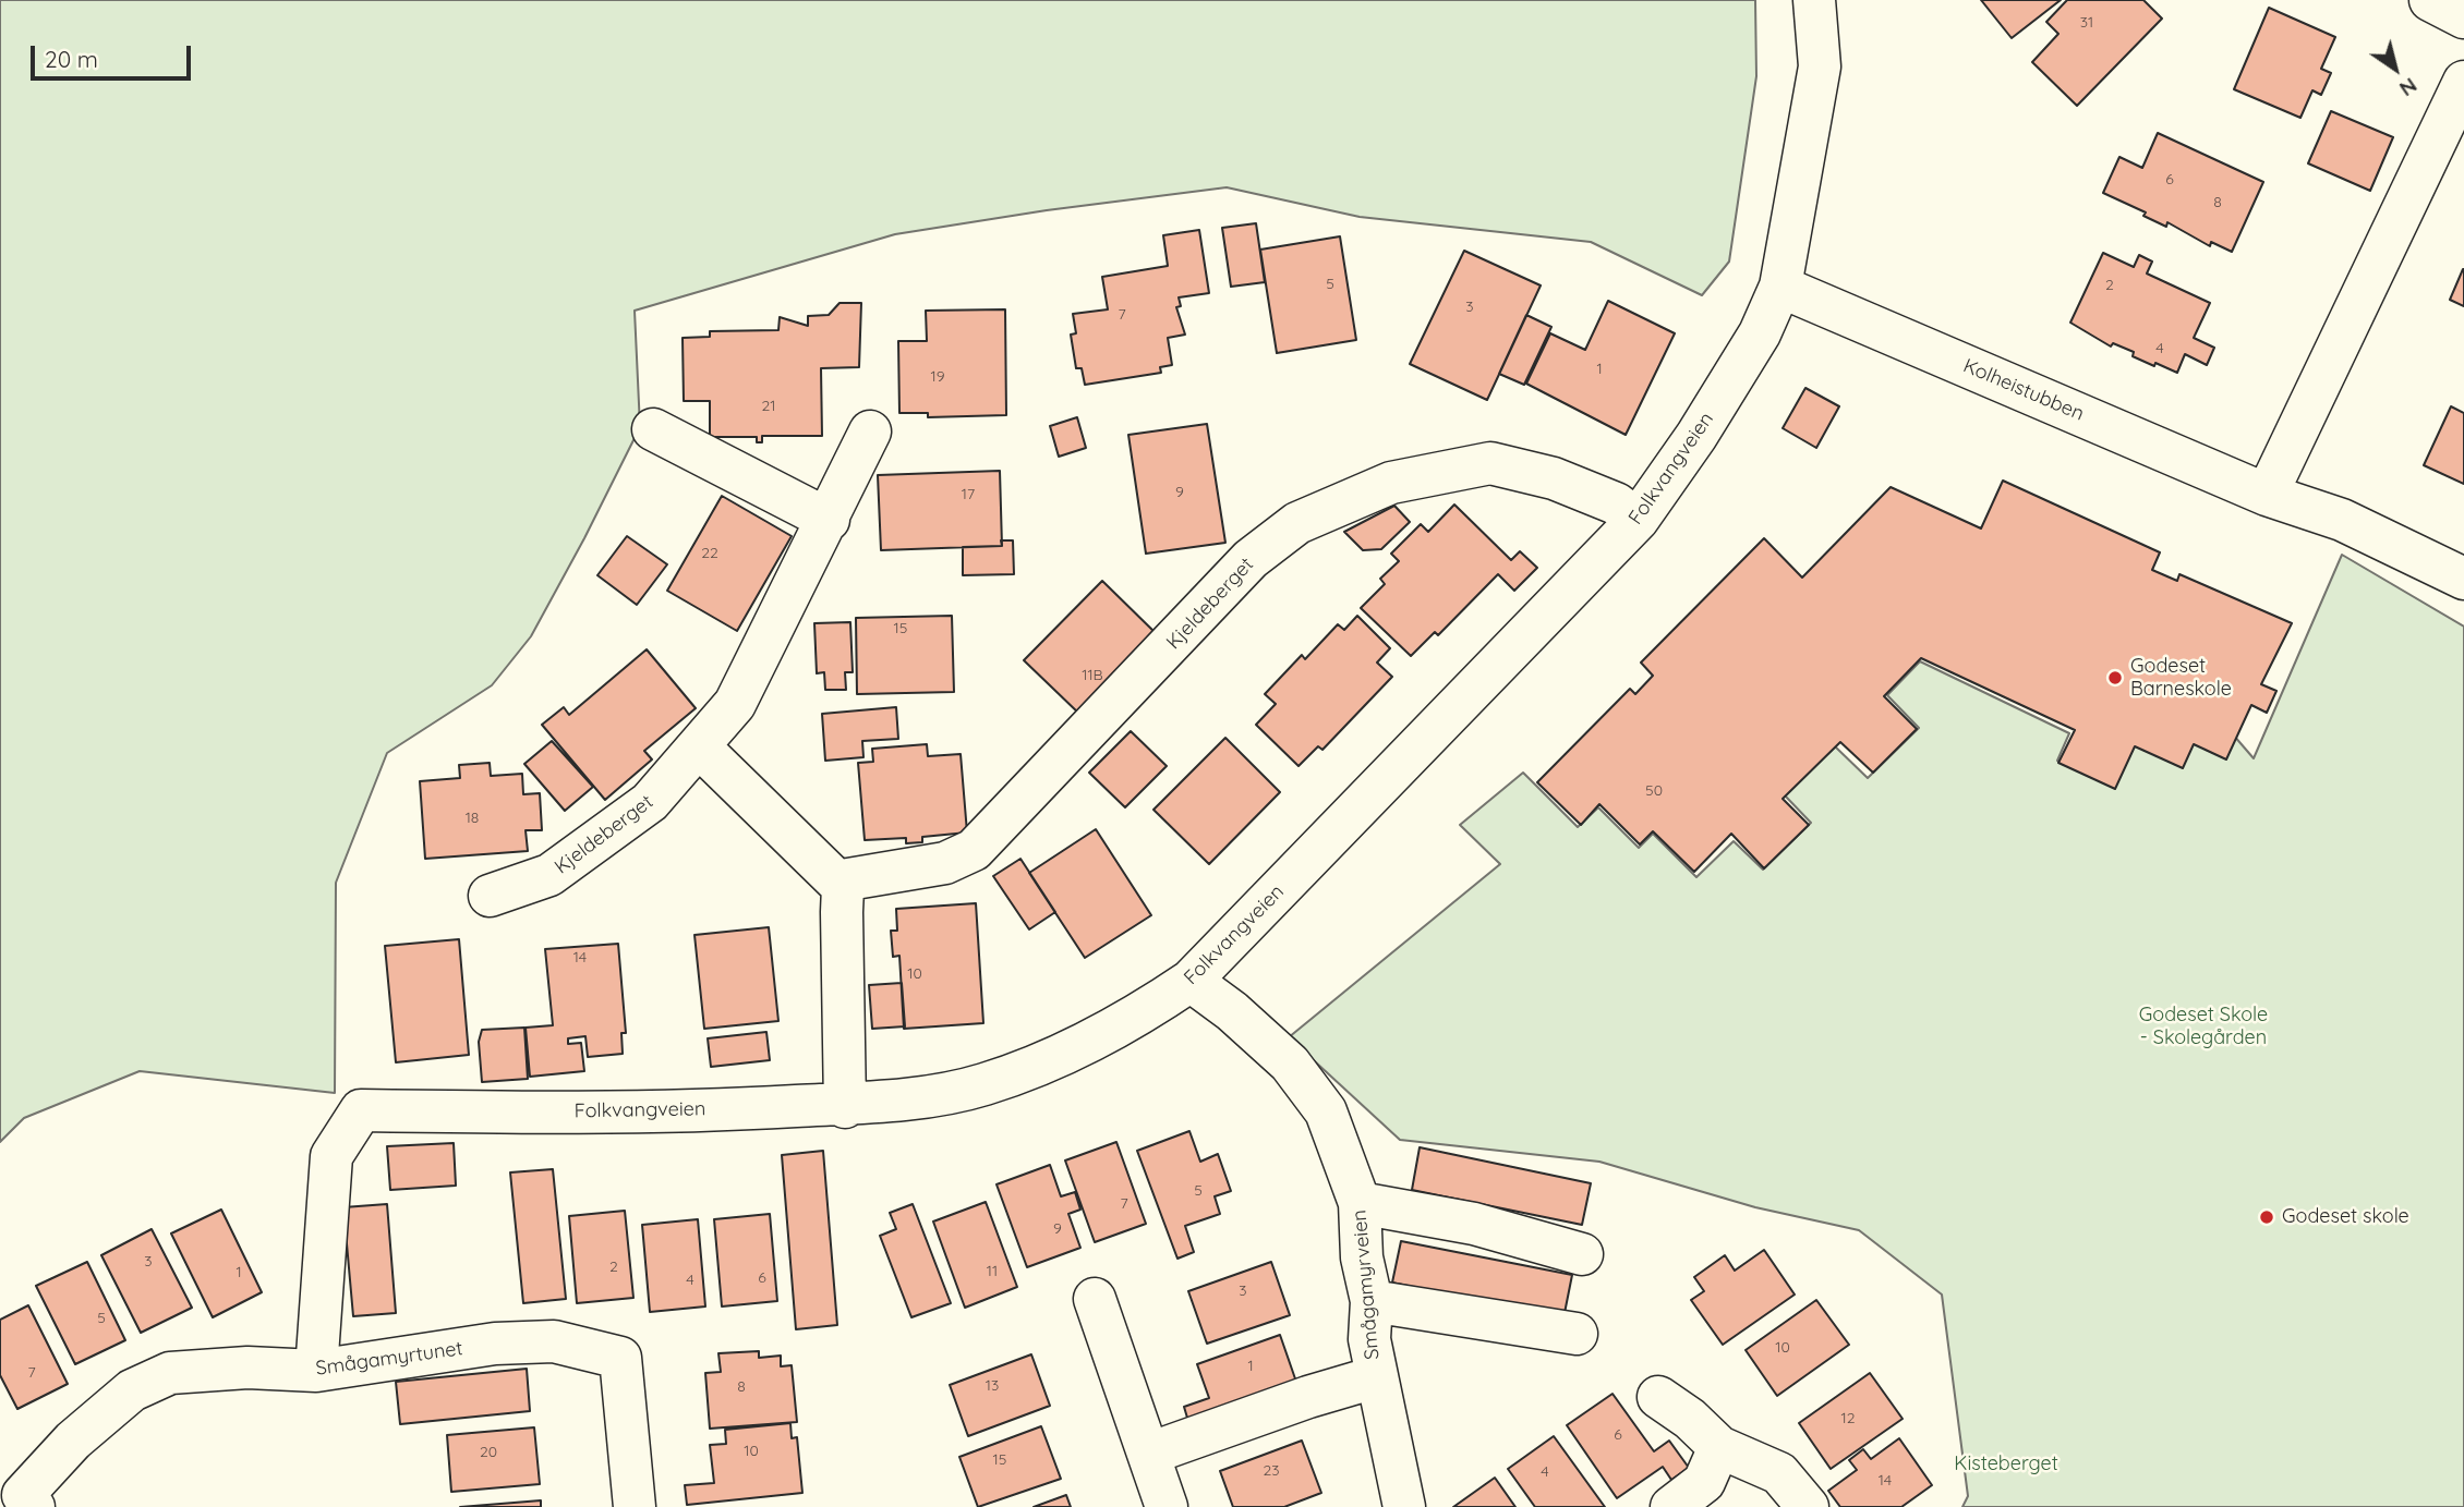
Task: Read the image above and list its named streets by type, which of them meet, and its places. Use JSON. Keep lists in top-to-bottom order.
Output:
{
  "streets": {
    "street": [
      "Kolheistubben",
      "Folkvangveien",
      "Kjeldeberget",
      "Smågamyrveien",
      "Smågamyrtunet"
    ]
  },
  "crossings": [
    ["Kolheistubben", "Folkvangveien"],
    ["Folkvangveien", "Kjeldeberget"],
    ["Folkvangveien", "Smågamyrveien"],
    ["Folkvangveien", "Smågamyrtunet"]
  ],
  "parks": ["Godeset Skole - Skolegården", "Kisteberget"],
  "places": ["Godeset Barneskole", "Godeset skole"],
  "house_numbers": [
    "31",
    "6",
    "8",
    "5",
    "2",
    "3",
    "7",
    "4",
    "1",
    "19",
    "21",
    "9",
    "17",
    "22",
    "15",
    "11B",
    "50",
    "18",
    "14",
    "10",
    "5",
    "7",
    "9",
    "3",
    "2",
    "11",
    "1",
    "6",
    "4",
    "3",
    "5",
    "10",
    "1",
    "7",
    "13",
    "8",
    "12",
    "6",
    "10",
    "20",
    "15",
    "23",
    "4",
    "14"
  ],
  "scale_bar": "20 m",
  "north": "bottom right"
}
